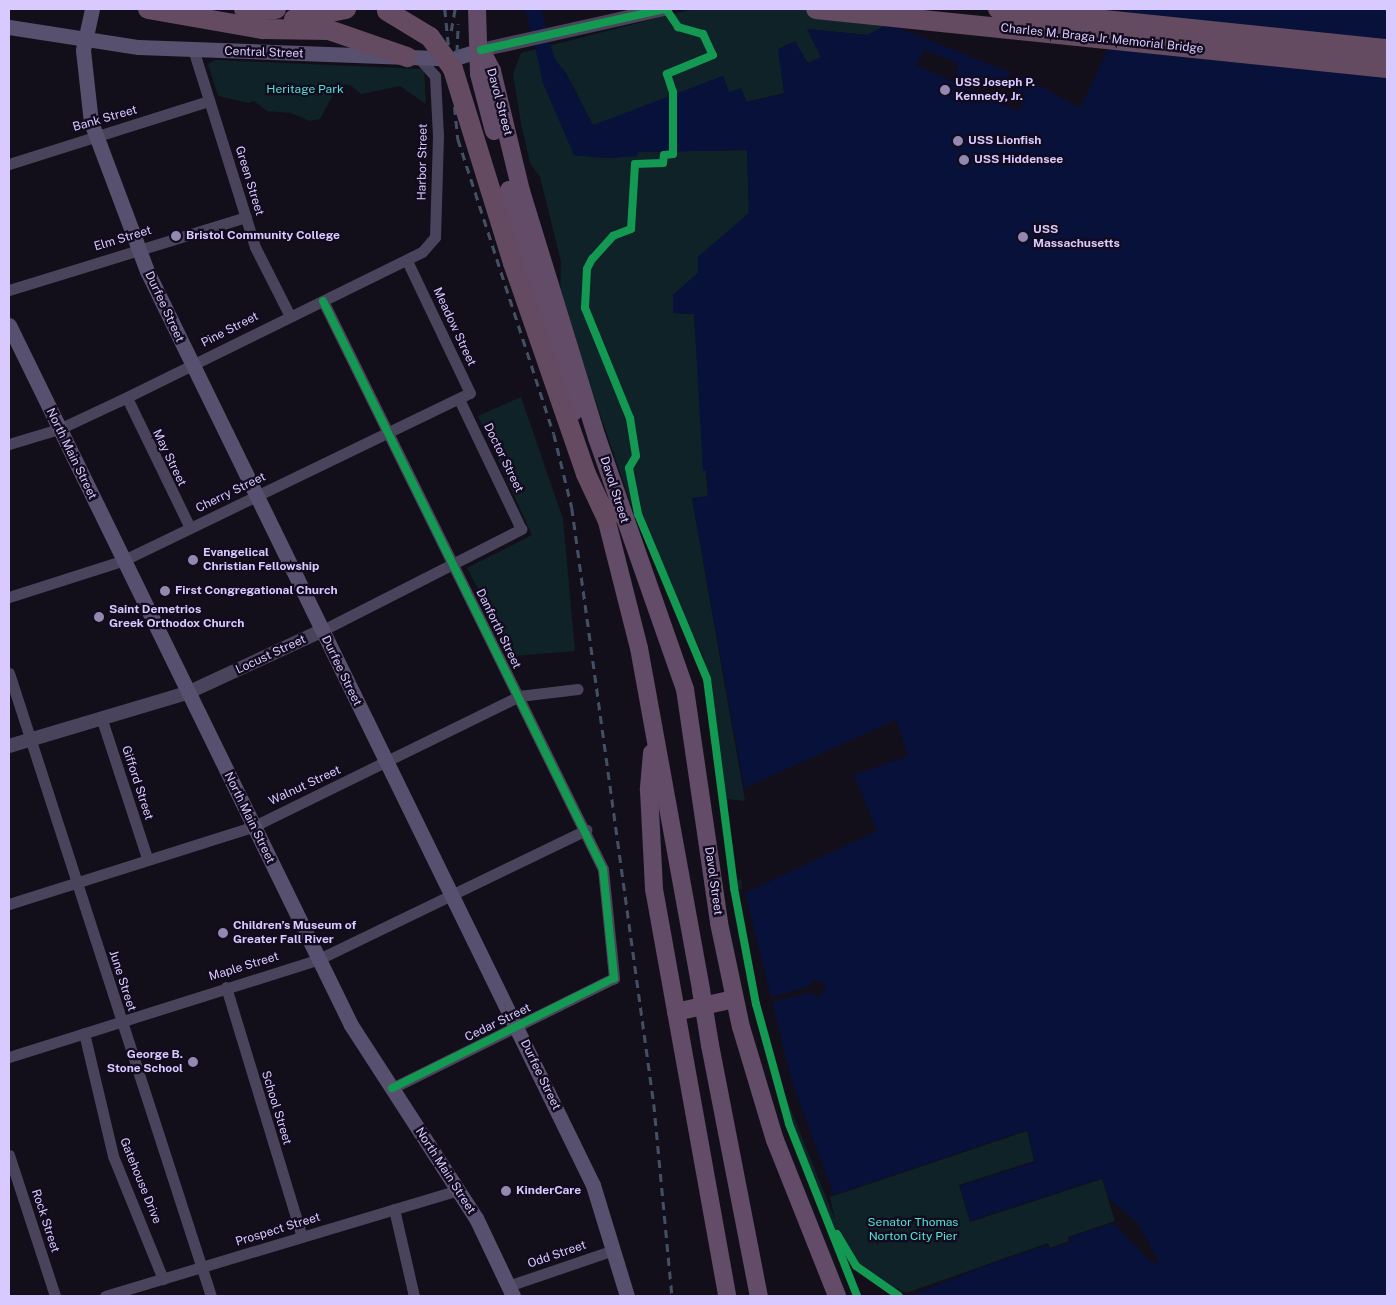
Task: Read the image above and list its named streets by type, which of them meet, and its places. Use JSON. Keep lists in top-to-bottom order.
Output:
{
  "streets": {
    "highway": ["Charles M. Braga Jr. Memorial Bridge", "Davol Street"],
    "main road": ["Central Street", "Durfee Street", "North Main Street"],
    "street": [
      "Bank Street",
      "Harbor Street",
      "Green Street",
      "Elm Street",
      "Meadow Street",
      "Pine Street",
      "May Street",
      "Doctor Street",
      "Cherry Street",
      "Danforth Street",
      "Locust Street",
      "Gifford Street",
      "Walnut Street",
      "Maple Street",
      "June Street",
      "Cedar Street",
      "School Street",
      "Gatehouse Drive",
      "Rock Street",
      "Prospect Street",
      "Odd Street"
    ]
  },
  "crossings": [
    ["Central Street", "Harbor Street"],
    ["Central Street", "Green Street"],
    ["Central Street", "Durfee Street"],
    ["Bank Street", "Green Street"],
    ["Bank Street", "Durfee Street"],
    ["Harbor Street", "Meadow Street"],
    ["Harbor Street", "Pine Street"],
    ["Green Street", "Elm Street"],
    ["Green Street", "Pine Street"],
    ["Elm Street", "Durfee Street"],
    ["Durfee Street", "Pine Street"],
    ["Durfee Street", "Cherry Street"],
    ["Durfee Street", "Locust Street"],
    ["Durfee Street", "Walnut Street"],
    ["Durfee Street", "Maple Street"],
    ["Durfee Street", "Cedar Street"],
    ["Durfee Street", "Odd Street"],
    ["Meadow Street", "Pine Street"],
    ["Meadow Street", "Doctor Street"],
    ["Meadow Street", "Cherry Street"],
    ["Pine Street", "North Main Street"],
    ["Pine Street", "May Street"],
    ["Pine Street", "Danforth Street"],
    ["North Main Street", "Cherry Street"],
    ["North Main Street", "Locust Street"],
    ["North Main Street", "Walnut Street"],
    ["North Main Street", "Maple Street"],
    ["North Main Street", "Cedar Street"],
    ["North Main Street", "Prospect Street"],
    ["North Main Street", "Odd Street"],
    ["May Street", "Cherry Street"],
    ["Doctor Street", "Cherry Street"],
    ["Doctor Street", "Locust Street"],
    ["Cherry Street", "Danforth Street"],
    ["Danforth Street", "Locust Street"],
    ["Danforth Street", "Walnut Street"],
    ["Danforth Street", "Maple Street"],
    ["Danforth Street", "Cedar Street"],
    ["Locust Street", "Gifford Street"],
    ["Locust Street", "June Street"],
    ["Gifford Street", "Walnut Street"],
    ["Walnut Street", "June Street"],
    ["Maple Street", "June Street"],
    ["Maple Street", "School Street"],
    ["Maple Street", "Gatehouse Drive"],
    ["June Street", "Prospect Street"],
    ["School Street", "Prospect Street"],
    ["Gatehouse Drive", "Prospect Street"]
  ],
  "parks": ["Heritage Park", "Senator Thomas Norton City Pier"],
  "places": [
    "USS Joseph P. Kennedy, Jr.",
    "USS Lionfish",
    "USS Hiddensee",
    "Bristol Community College",
    "USS Massachusetts",
    "Evangelical Christian Fellowship",
    "First Congregational Church",
    "Saint Demetrios Greek Orthodox Church",
    "Children’s Museum of Greater Fall River",
    "George B. Stone School",
    "KinderCare"
  ]
}
